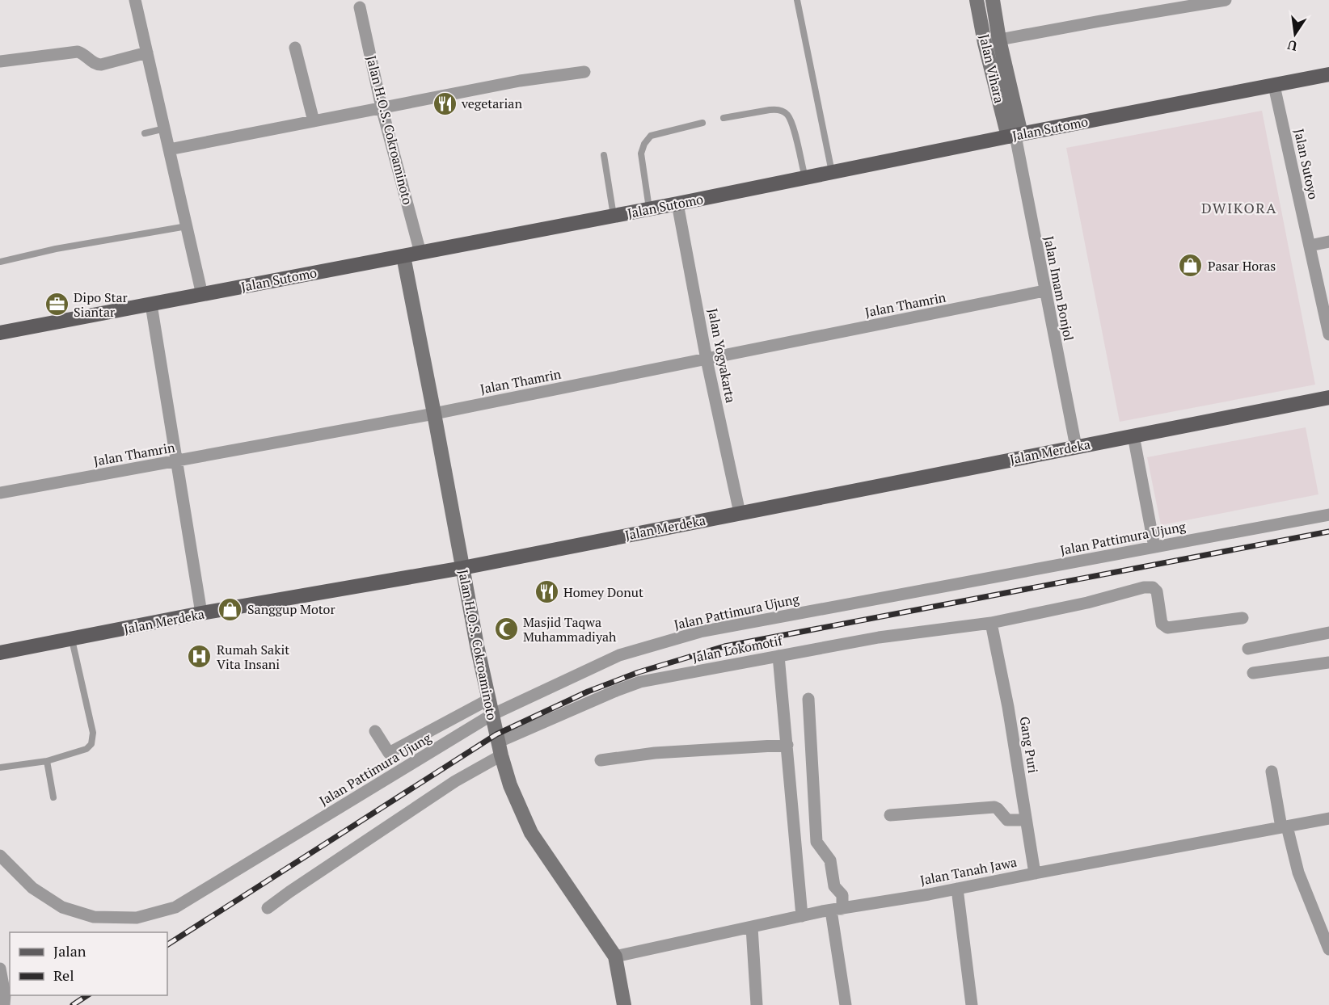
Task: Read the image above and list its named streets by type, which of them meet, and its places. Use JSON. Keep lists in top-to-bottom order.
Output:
{
  "streets": {
    "main road": ["Jalan Sutomo", "Jalan Merdeka"],
    "street": [
      "Jalan Vihara",
      "Jalan H.O.S. Cokroaminoto",
      "Jalan Sutoyo",
      "Jalan Imam Bonjol",
      "Jalan Thamrin",
      "Jalan Yogyakarta",
      "Jalan Pattimura Ujung",
      "Jalan Lokomotif",
      "Gang Puri",
      "Jalan Tanah Jawa"
    ]
  },
  "crossings": [
    ["Jalan Vihara", "Jalan Sutomo"],
    ["Jalan Vihara", "Jalan Imam Bonjol"],
    ["Jalan Sutomo", "Jalan H.O.S. Cokroaminoto"],
    ["Jalan Sutomo", "Jalan Sutoyo"],
    ["Jalan Sutomo", "Jalan Imam Bonjol"],
    ["Jalan Sutomo", "Jalan Yogyakarta"],
    ["Jalan H.O.S. Cokroaminoto", "Jalan Thamrin"],
    ["Jalan H.O.S. Cokroaminoto", "Jalan Merdeka"],
    ["Jalan H.O.S. Cokroaminoto", "Jalan Pattimura Ujung"],
    ["Jalan H.O.S. Cokroaminoto", "Jalan Lokomotif"],
    ["Jalan H.O.S. Cokroaminoto", "Jalan Tanah Jawa"],
    ["Jalan Imam Bonjol", "Jalan Thamrin"],
    ["Jalan Imam Bonjol", "Jalan Merdeka"],
    ["Jalan Thamrin", "Jalan Yogyakarta"],
    ["Jalan Yogyakarta", "Jalan Merdeka"],
    ["Jalan Lokomotif", "Gang Puri"],
    ["Gang Puri", "Jalan Tanah Jawa"]
  ],
  "districts": ["DWIKORA"],
  "places": {
    "restaurant": ["vegetarian", "Homey Donut"],
    "shop": ["Pasar Horas", "Sanggup Motor"],
    "office": ["Dipo Star Siantar"],
    "mosque": ["Masjid Taqwa Muhammadiyah"],
    "hospital": ["Rumah Sakit Vita Insani"]
  },
  "legend": ["Jalan", "Rel"],
  "north": "bottom"
}
